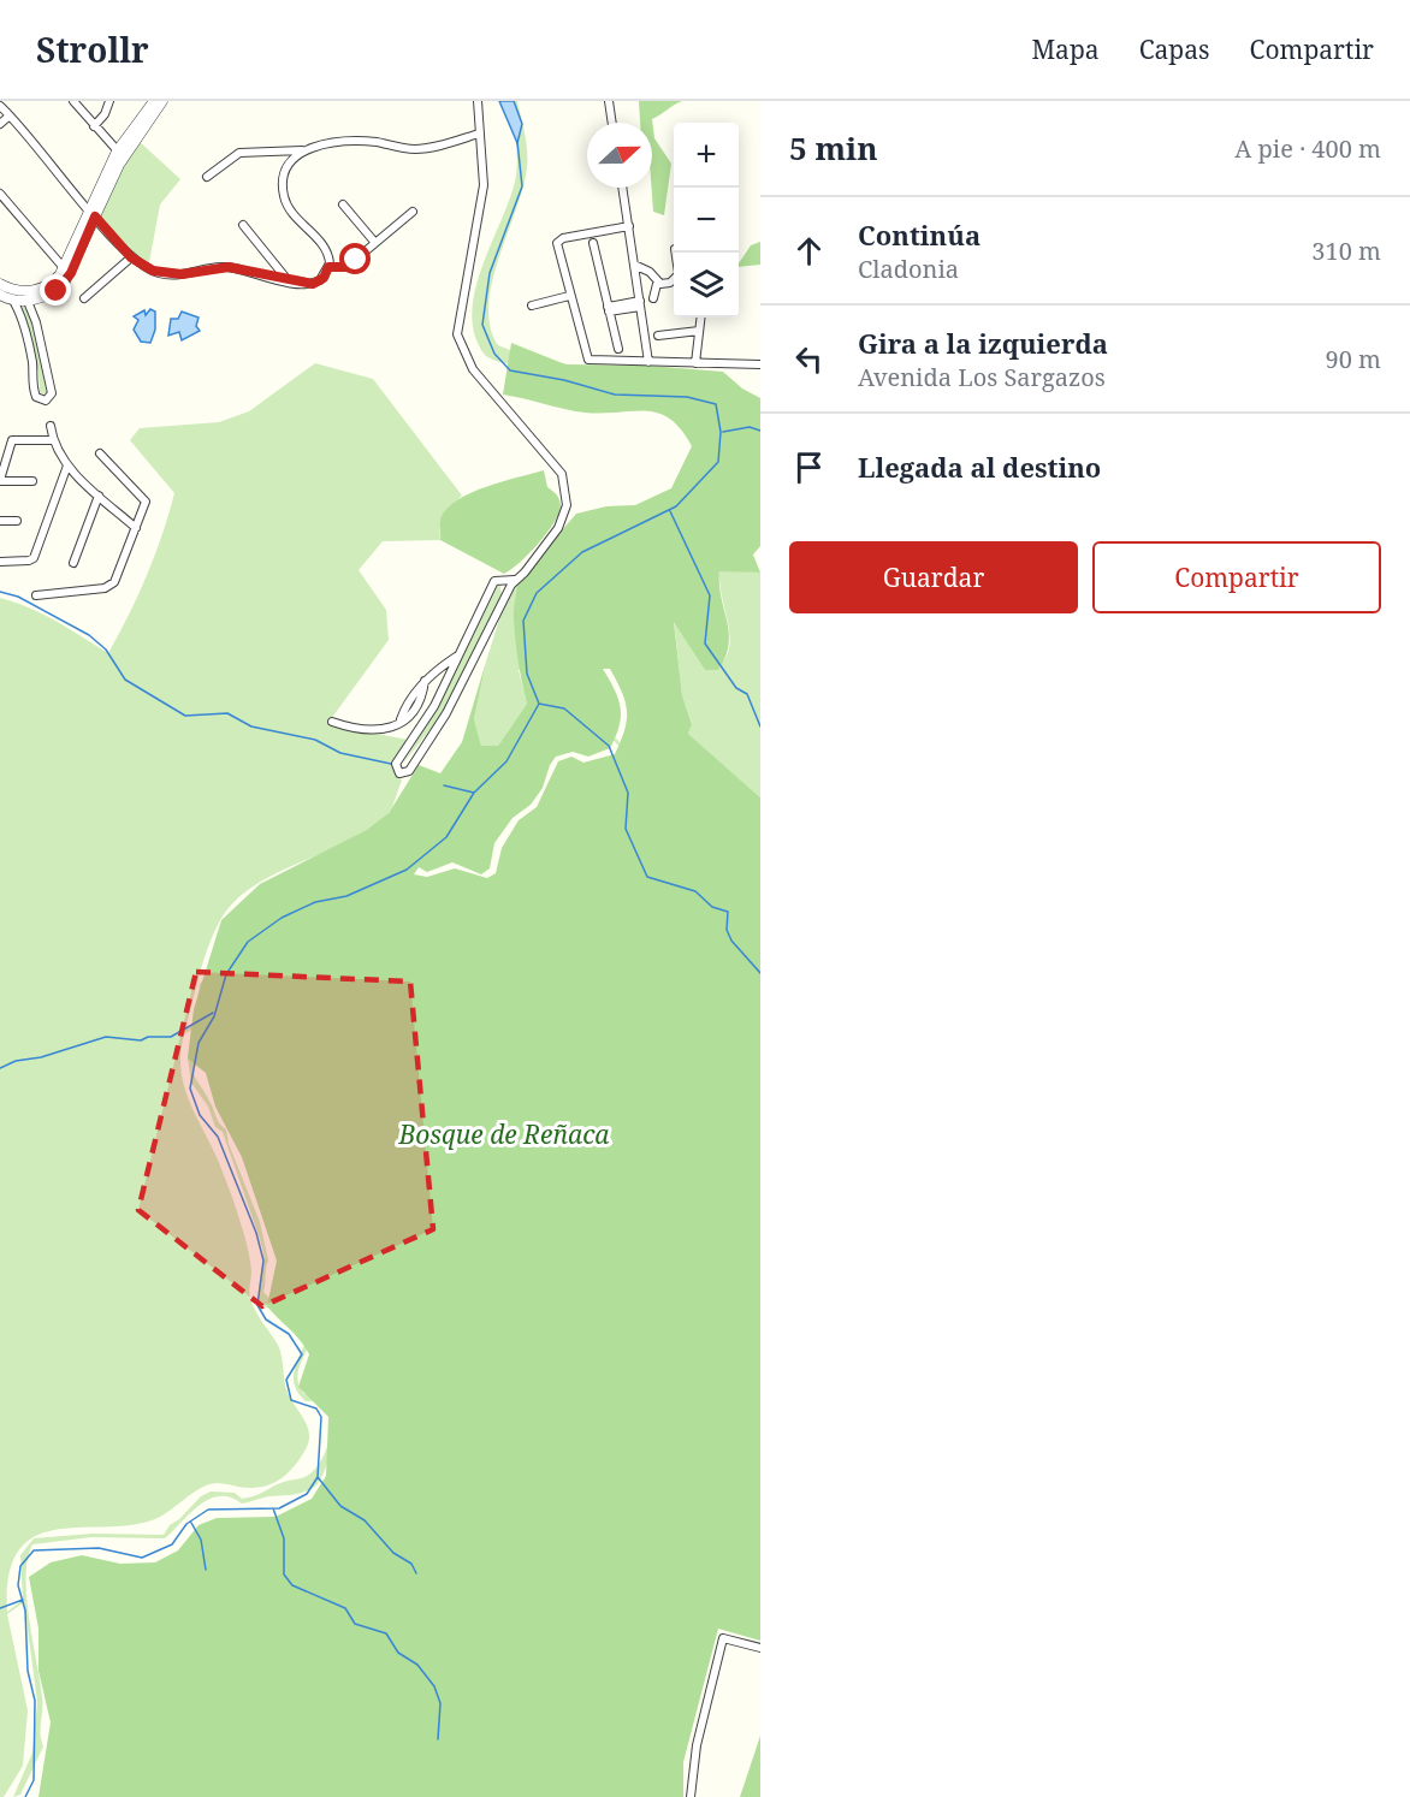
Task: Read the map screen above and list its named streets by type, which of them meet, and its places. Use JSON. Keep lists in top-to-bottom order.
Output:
{
  "parks": ["Bosque de Reñaca"],
  "north": "right",
  "page": {
    "header": "Strollr",
    "nav": ["Mapa", "Capas", "Compartir"],
    "heading": ["5 min", "A pie · 400 m"],
    "map_buttons": ["+", "−"],
    "list": [
      ["Continúa", "Cladonia", "310 m"],
      ["Gira a la izquierda", "Avenida Los Sargazos", "90 m"],
      "Llegada al destino"
    ],
    "buttons": ["Guardar", "Compartir"]
  }
}
